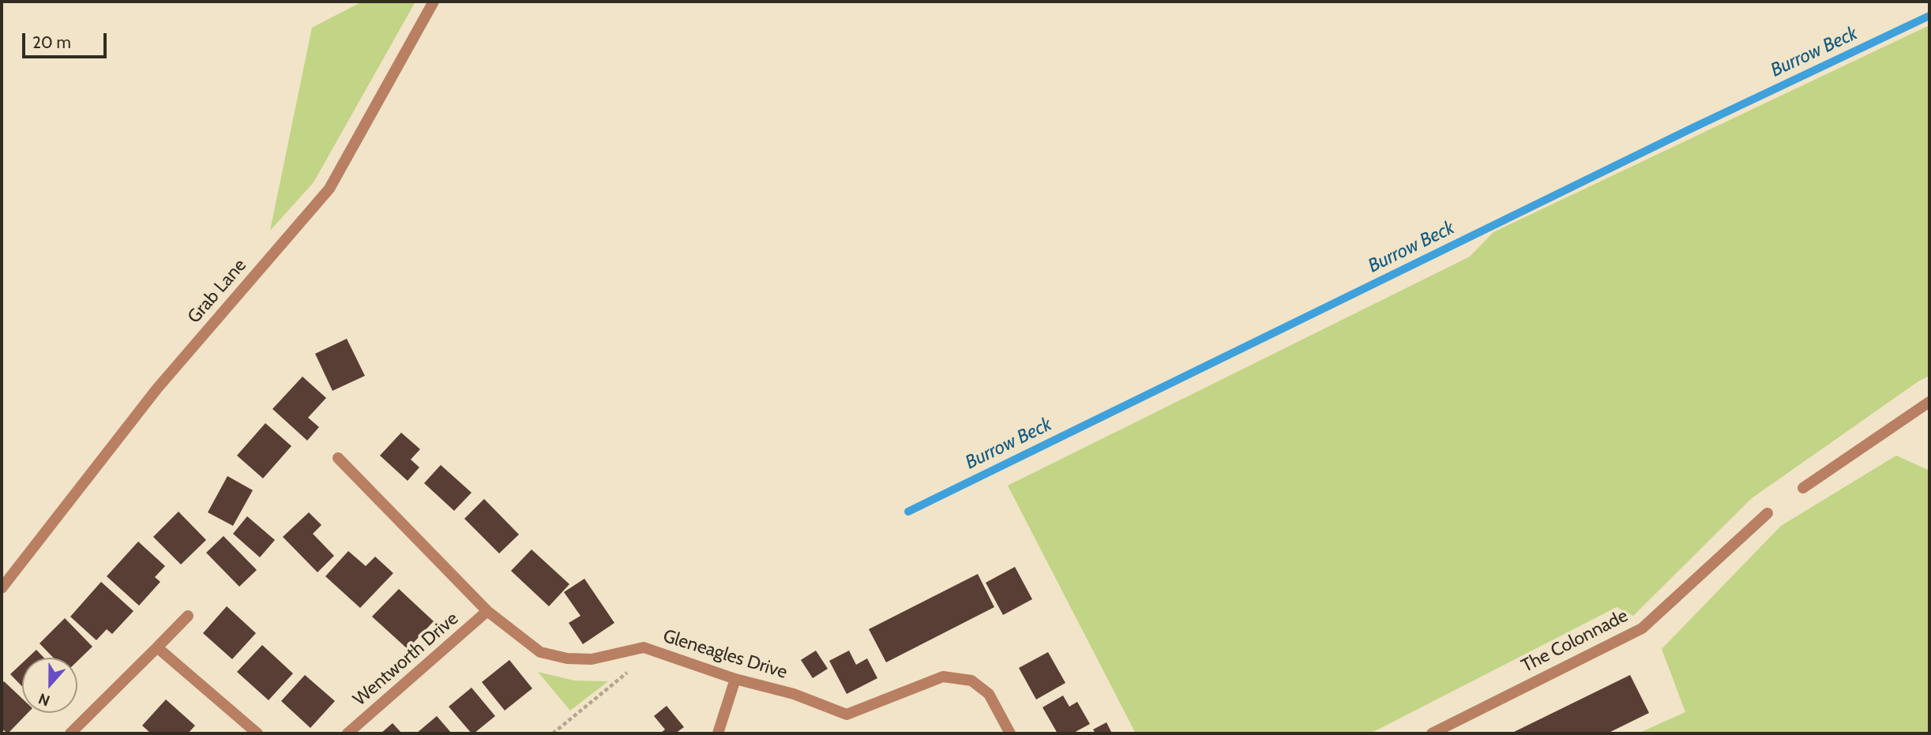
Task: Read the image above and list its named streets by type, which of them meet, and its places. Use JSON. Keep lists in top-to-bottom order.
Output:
{
  "streets": {
    "street": [
      "Grab Lane",
      "The Colonnade",
      "Gleneagles Drive",
      "Wentworth Drive"
    ]
  },
  "crossings": [
    ["Gleneagles Drive", "Wentworth Drive"]
  ],
  "water": ["Burrow Beck"],
  "scale_bar": "20 m",
  "north": "bottom"
}
